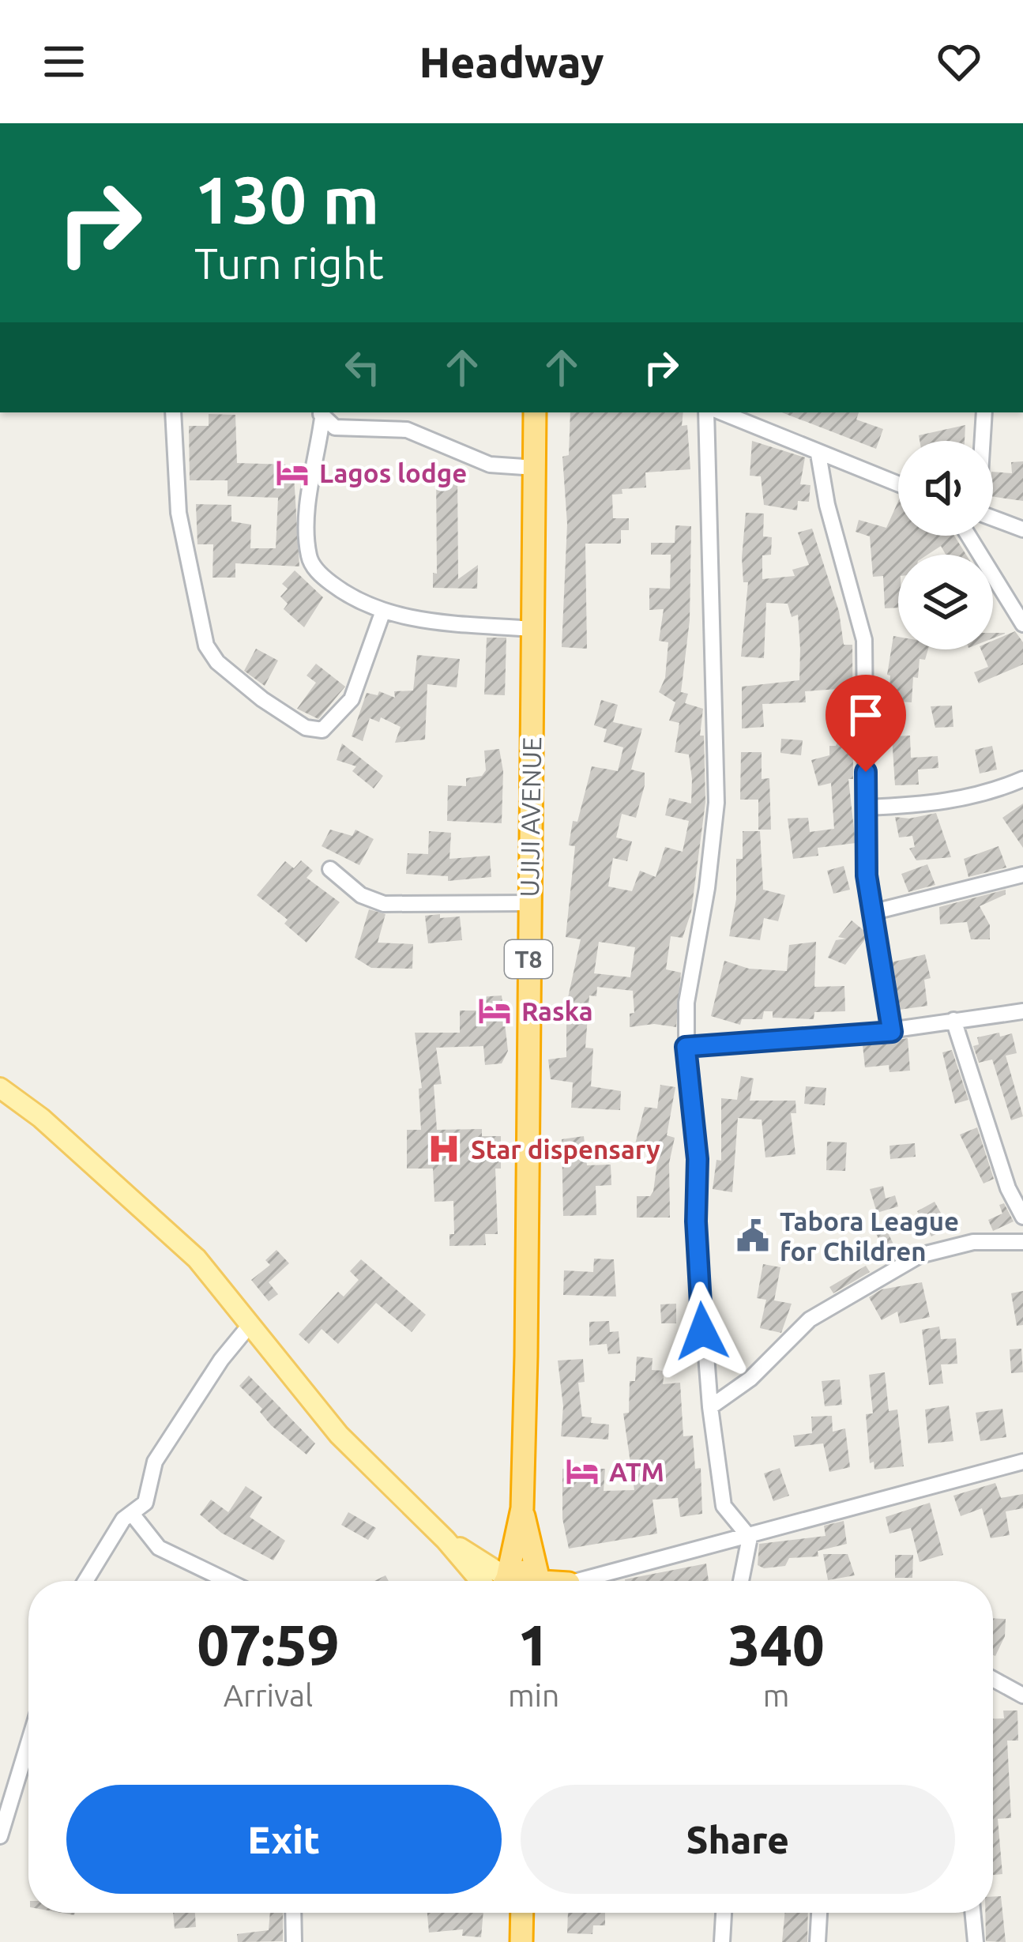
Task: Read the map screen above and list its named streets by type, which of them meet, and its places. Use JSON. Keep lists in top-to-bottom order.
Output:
{
  "streets": {
    "highway": ["UJIJI AVENUE", "T8"]
  },
  "crossings": [
    ["UJIJI AVENUE", "T8"]
  ],
  "places": {
    "hotel": ["Lagos lodge", "Raska", "ATM"],
    "hospital": ["Star dispensary"],
    "public building": ["Tabora League for Children"]
  },
  "page": {
    "header": "Headway",
    "turn": ["130 m", "Turn right"],
    "eta": [
      "07:59",
      "Arrival",
      "1",
      "min",
      "340",
      "m"
    ],
    "buttons": ["Exit", "Share"]
  }
}
